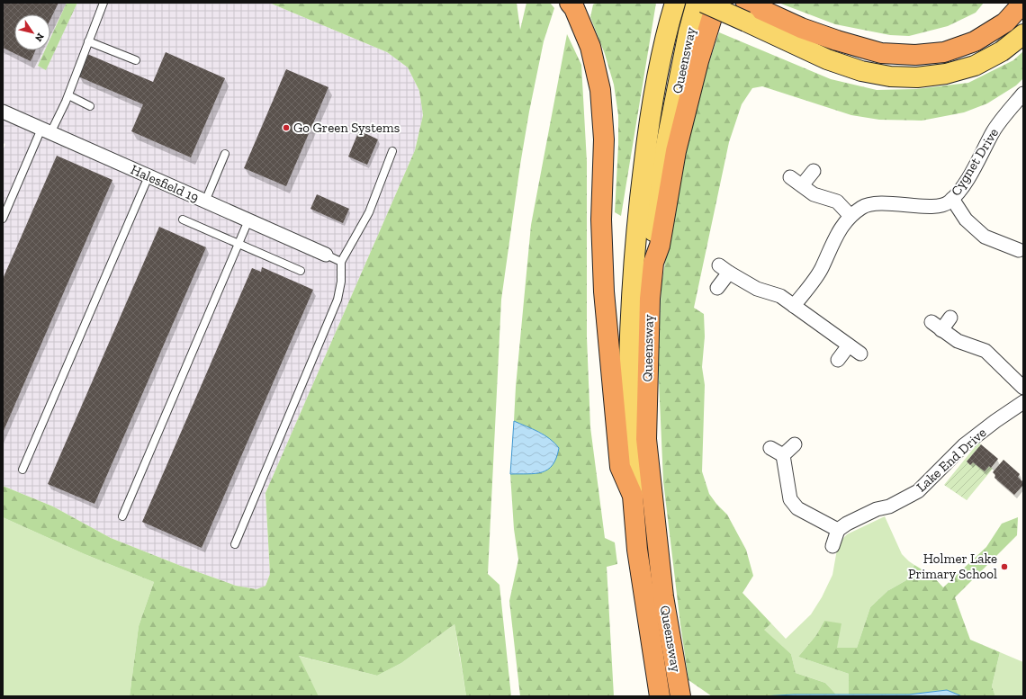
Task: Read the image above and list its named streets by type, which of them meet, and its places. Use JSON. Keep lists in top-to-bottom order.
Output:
{
  "streets": {
    "highway": ["Queensway"],
    "street": ["Cygnet Drive", "Halesfield 19", "Lake End Drive"]
  },
  "places": ["Go Green Systems", "Holmer Lake Primary School"],
  "north": "bottom right"
}
